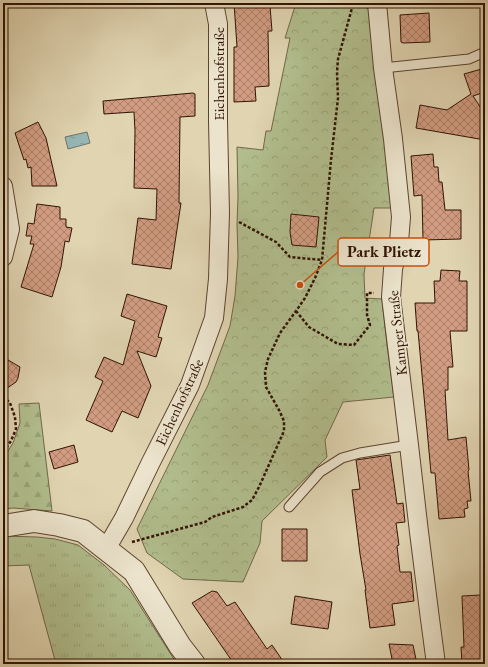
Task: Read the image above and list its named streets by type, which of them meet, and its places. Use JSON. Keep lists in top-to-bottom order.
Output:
{
  "streets": {
    "street": ["Eichenhofstraße", "Kamper Straße"]
  },
  "places": ["Park Plietz"]
}
